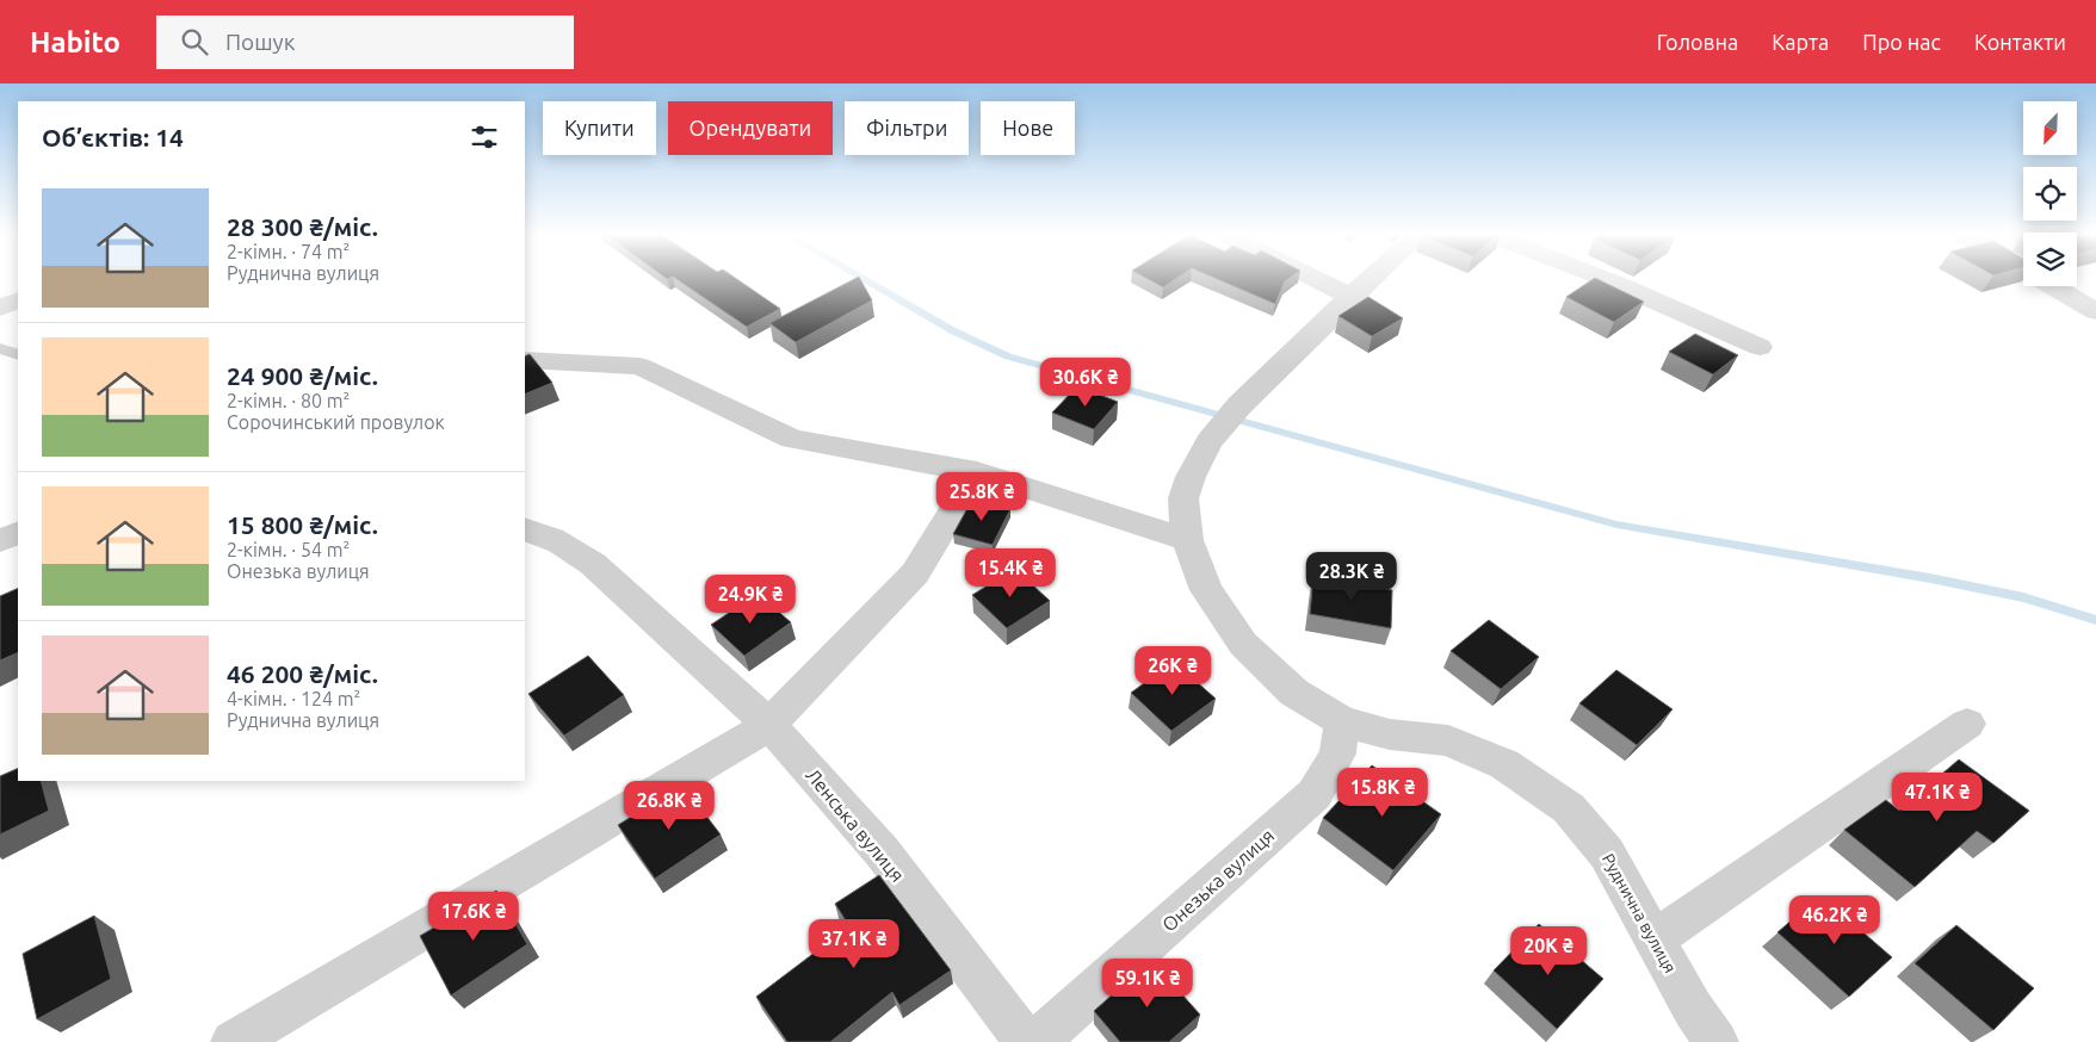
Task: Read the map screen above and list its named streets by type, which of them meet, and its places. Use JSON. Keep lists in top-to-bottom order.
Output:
{
  "streets": {
    "street": ["Ленська вулиця", "Онезька вулиця", "Руднична вулиця"]
  },
  "crossings": [
    ["Онезька вулиця", "Руднична вулиця"]
  ],
  "north": "bottom left",
  "page": {
    "header": "Habito",
    "search": "Пошук",
    "nav": [
      "Головна",
      "Карта",
      "Про нас",
      "Контакти"
    ],
    "chip": [
      "Купити",
      "Орендувати",
      "Фільтри",
      "Нове"
    ],
    "heading": "Об’єктів: 14",
    "list": [
      {
        "name": "28 300 ₴/міс.",
        "note": "2-кімн. · 74 m² · Руднична вулиця"
      },
      {
        "name": "24 900 ₴/міс.",
        "note": "2-кімн. · 80 m² · Сорочинський провулок"
      },
      {
        "name": "15 800 ₴/міс.",
        "note": "2-кімн. · 54 m² · Онезька вулиця"
      },
      {
        "name": "46 200 ₴/міс.",
        "note": "4-кімн. · 124 m² · Руднична вулиця"
      }
    ],
    "price": [
      "30.6K ₴",
      "25.8K ₴",
      "15.4K ₴",
      "28.3K ₴",
      "24.9K ₴",
      "26K ₴",
      "15.8K ₴",
      "47.1K ₴",
      "26.8K ₴",
      "17.6K ₴",
      "46.2K ₴",
      "37.1K ₴",
      "20K ₴",
      "59.1K ₴"
    ]
  }
}
